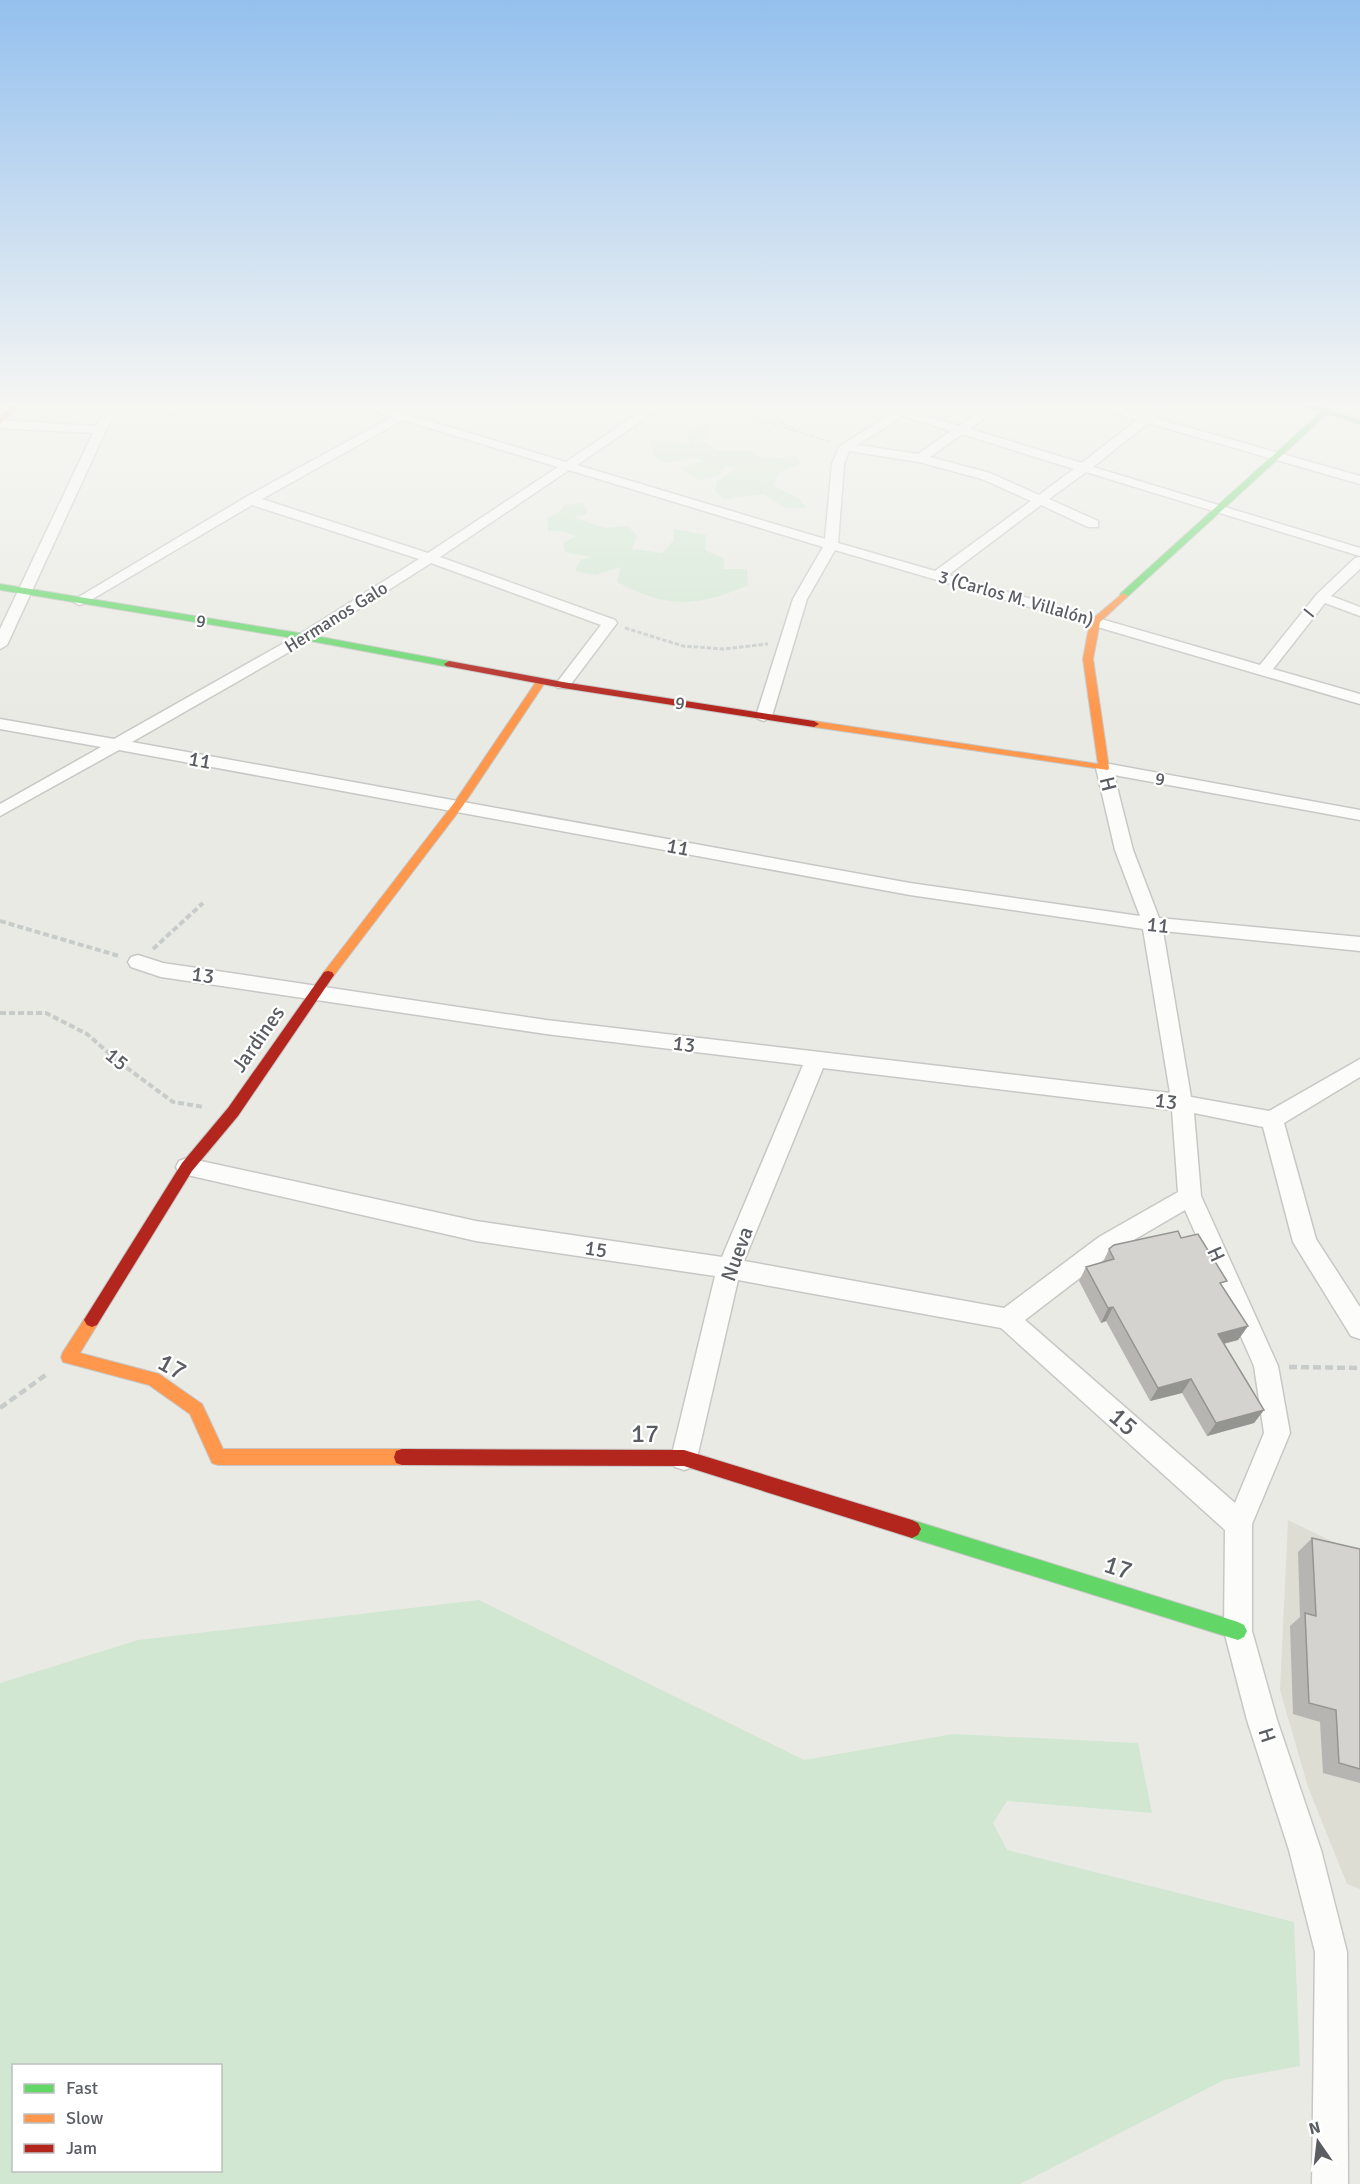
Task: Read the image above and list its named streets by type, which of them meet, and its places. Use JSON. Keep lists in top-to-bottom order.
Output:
{
  "streets": {
    "street": [
      "3 (Carlos M. Villalón)",
      "I",
      "Hermanos Galo",
      "9",
      "11",
      "H",
      "13",
      "Jardines",
      "15",
      "Nueva",
      "17"
    ]
  },
  "crossings": [
    ["3 (Carlos M. Villalón)", "I"],
    ["3 (Carlos M. Villalón)", "H"],
    ["Hermanos Galo", "9"],
    ["Hermanos Galo", "11"],
    ["9", "H"],
    ["9", "Jardines"],
    ["11", "H"],
    ["11", "Jardines"],
    ["H", "13"],
    ["H", "15"],
    ["H", "17"],
    ["13", "Jardines"],
    ["13", "Nueva"],
    ["Jardines", "15"],
    ["Jardines", "17"],
    ["15", "Nueva"],
    ["Nueva", "17"]
  ],
  "legend": ["Fast", "Slow", "Jam"],
  "north": "top"
}
